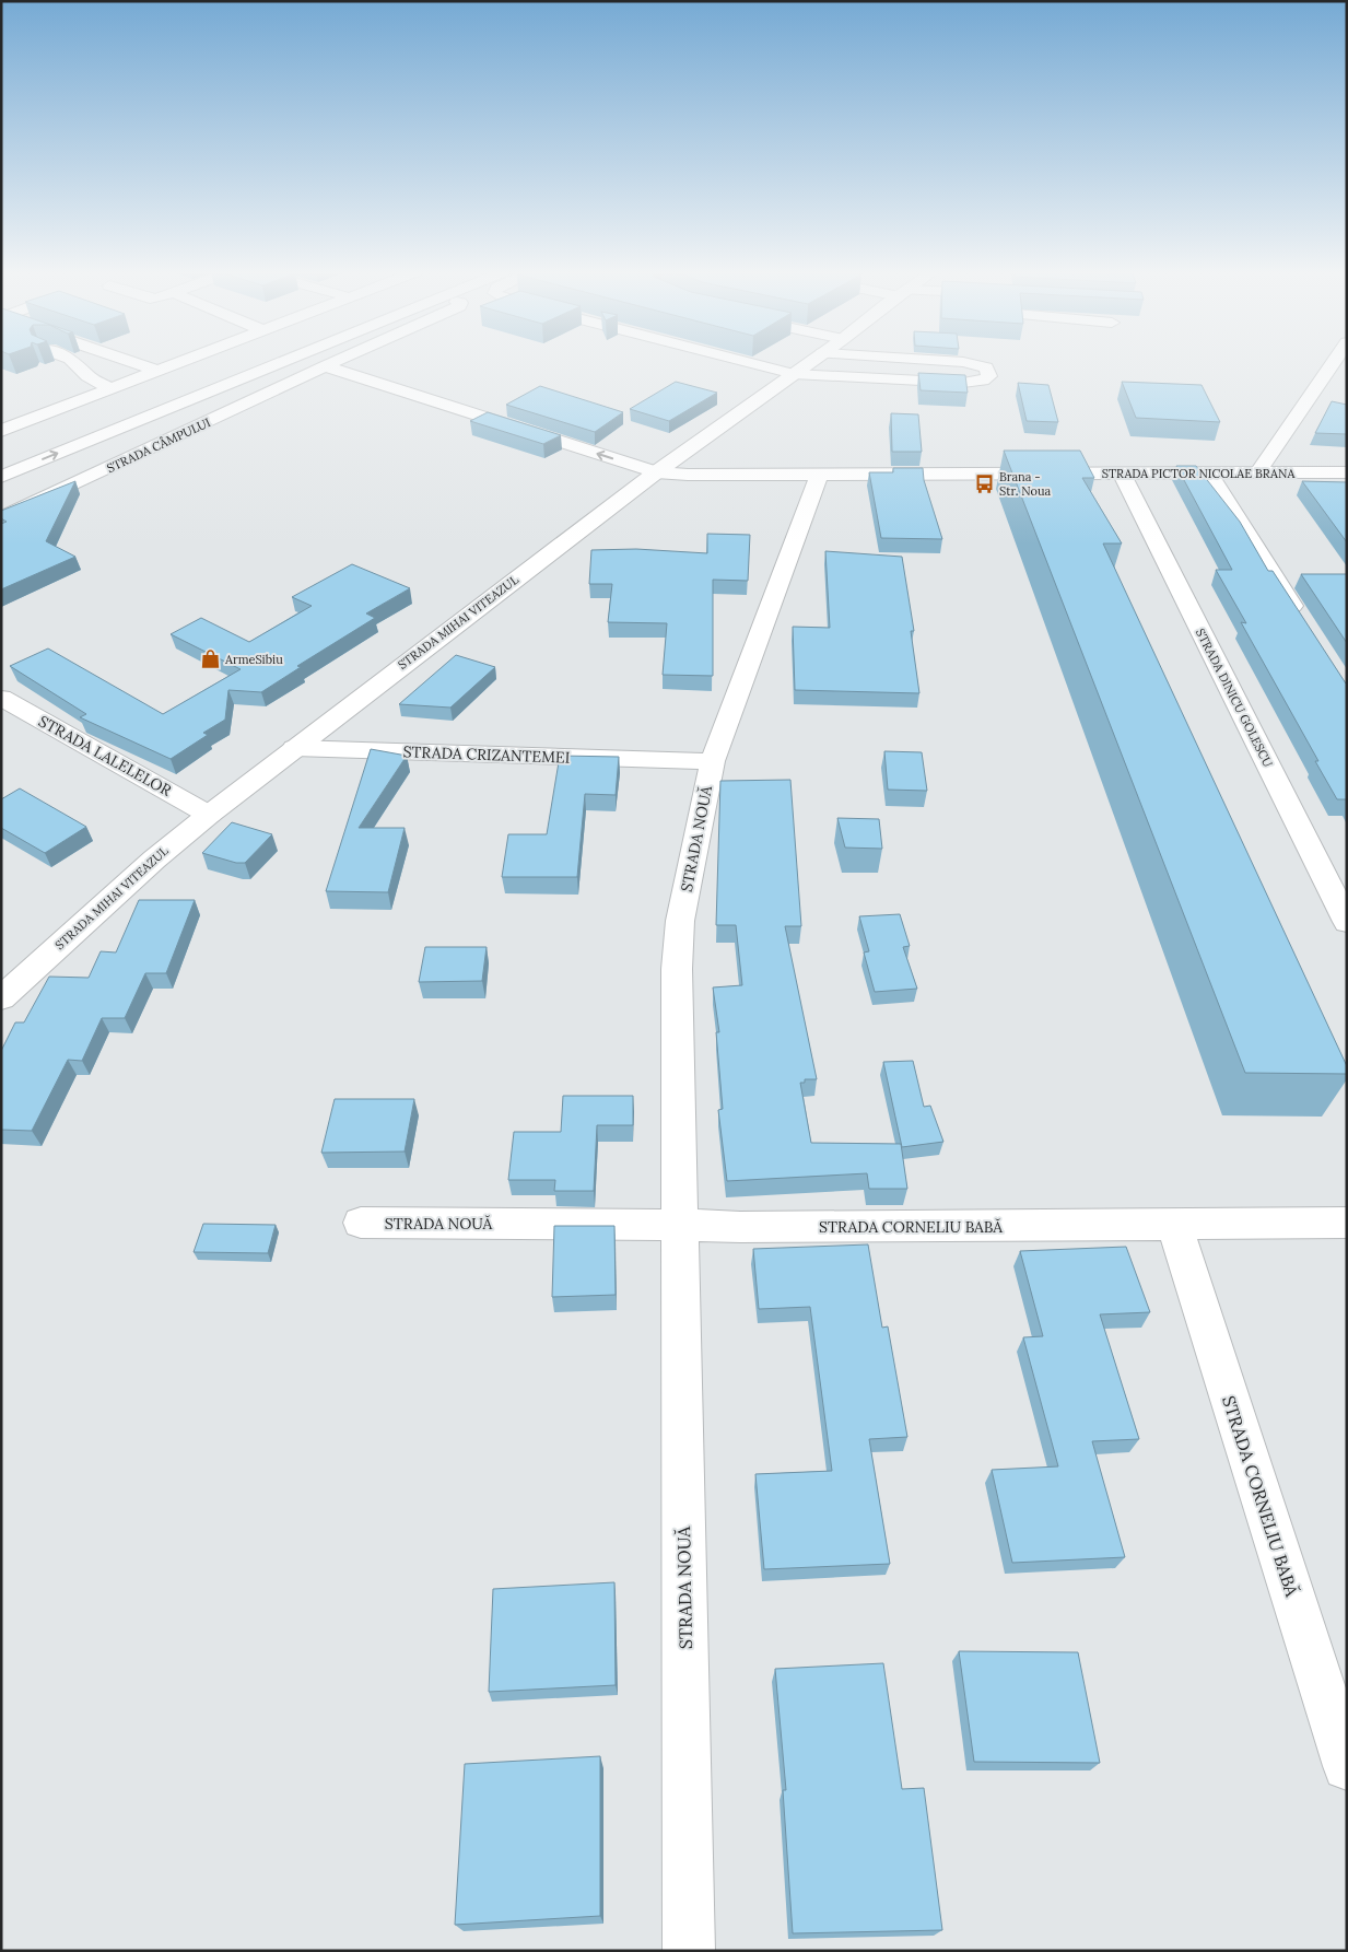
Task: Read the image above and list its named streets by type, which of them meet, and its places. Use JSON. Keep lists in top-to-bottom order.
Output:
{
  "streets": {
    "street": [
      "STRADA CÂMPULUI",
      "STRADA PICTOR NICOLAE BRANA",
      "STRADA MIHAI VITEAZUL",
      "STRADA DINICU GOLESCU",
      "STRADA CRIZANTEMEI",
      "STRADA LALELELOR",
      "STRADA NOUĂ",
      "STRADA CORNELIU BABĂ"
    ]
  },
  "crossings": [
    ["STRADA CÂMPULUI", "STRADA PICTOR NICOLAE BRANA"],
    ["STRADA PICTOR NICOLAE BRANA", "STRADA MIHAI VITEAZUL"],
    ["STRADA PICTOR NICOLAE BRANA", "STRADA DINICU GOLESCU"],
    ["STRADA PICTOR NICOLAE BRANA", "STRADA NOUĂ"],
    ["STRADA MIHAI VITEAZUL", "STRADA CRIZANTEMEI"],
    ["STRADA MIHAI VITEAZUL", "STRADA LALELELOR"],
    ["STRADA CRIZANTEMEI", "STRADA NOUĂ"],
    ["STRADA NOUĂ", "STRADA CORNELIU BABĂ"]
  ],
  "places": {
    "bus stop": ["Brana - Str. Noua"],
    "shop": ["ArmeSibiu"]
  }
}
